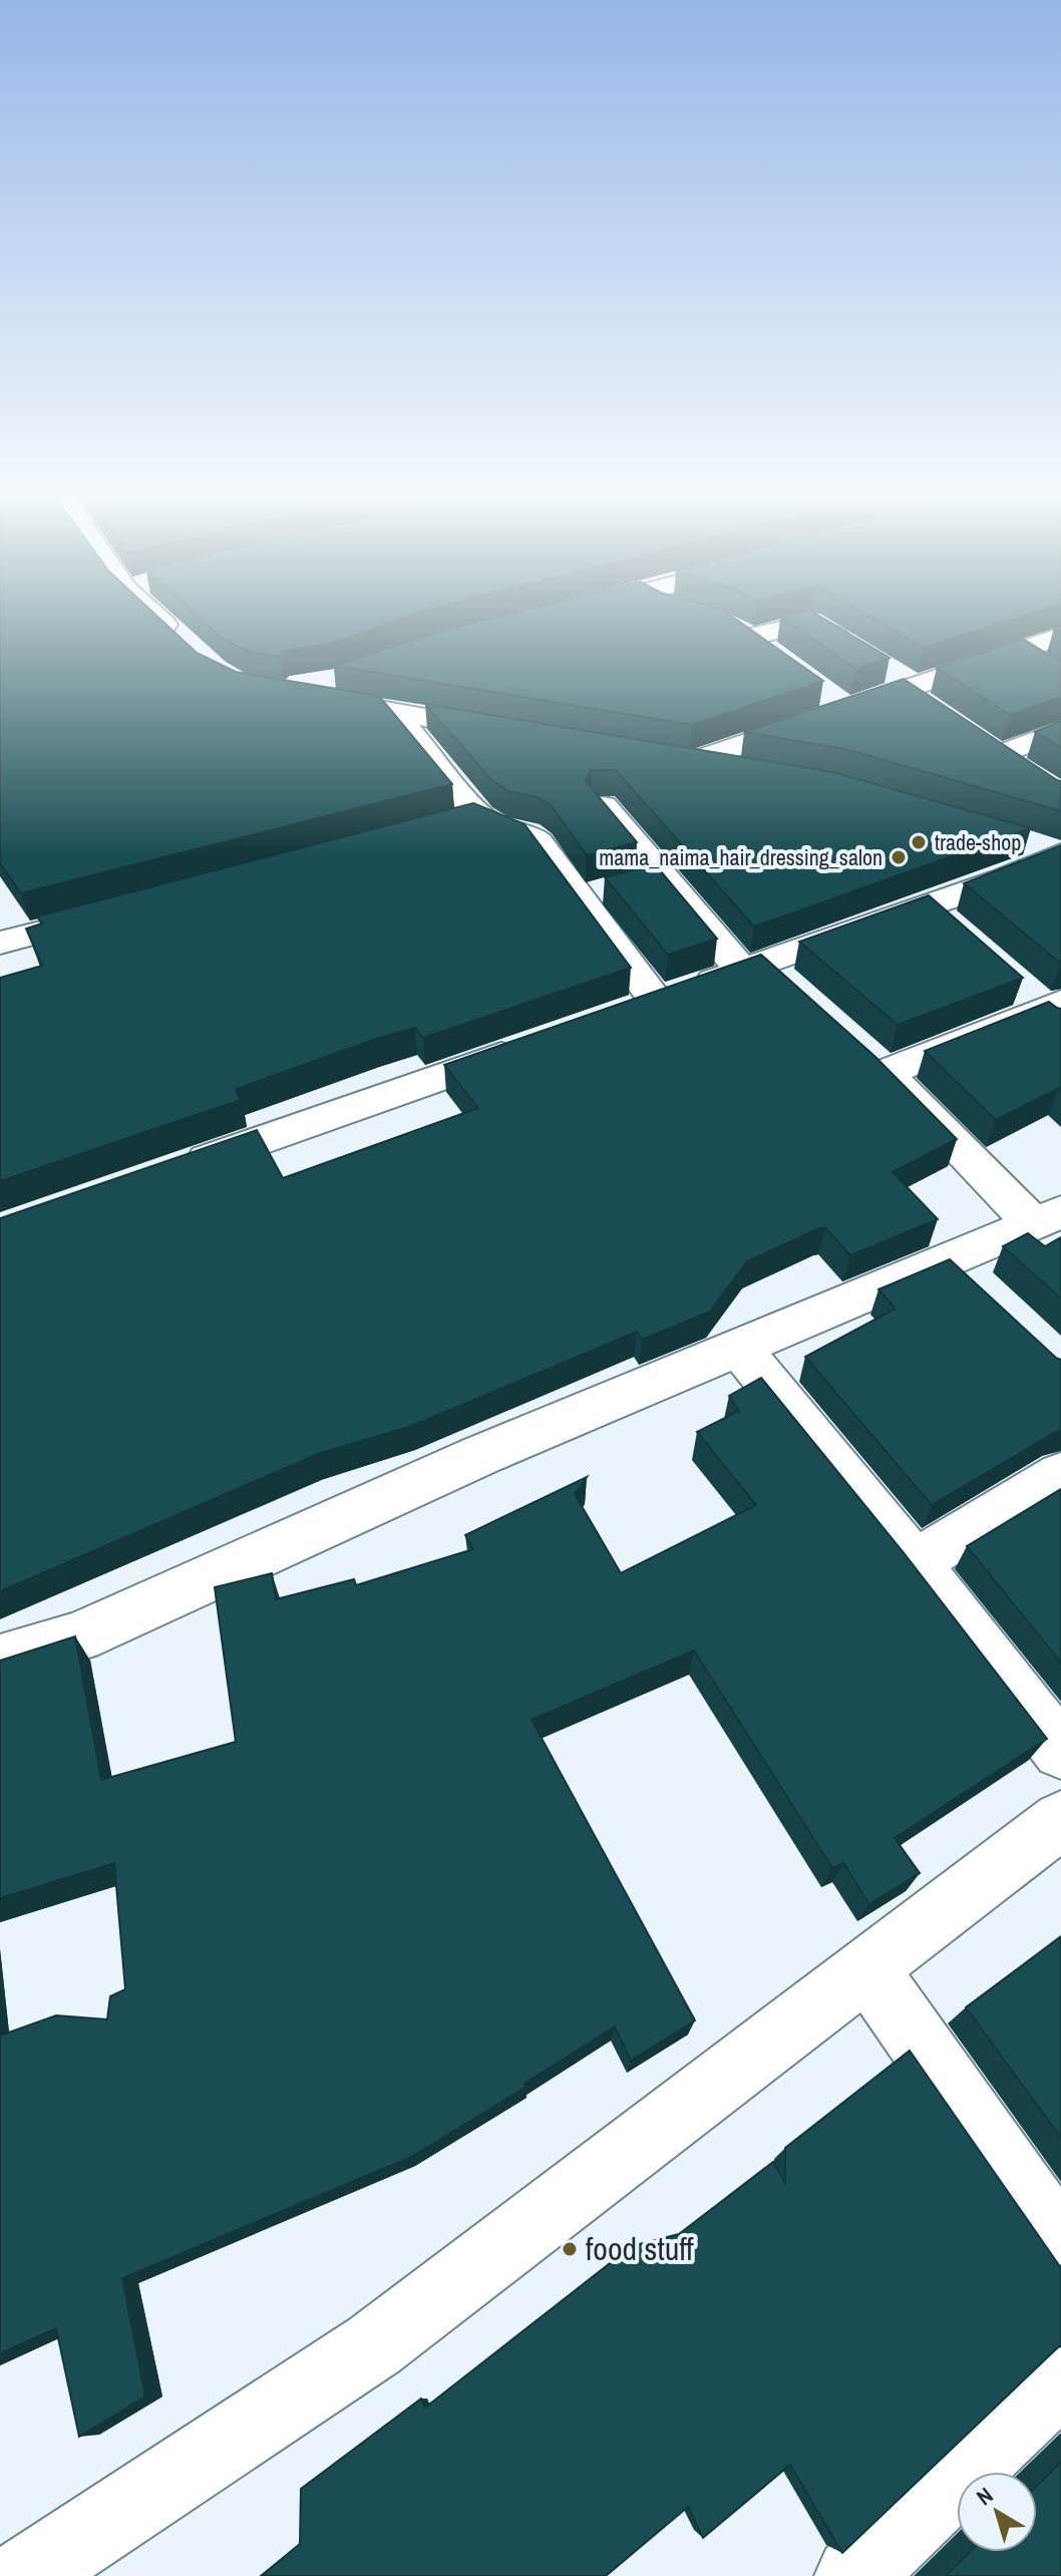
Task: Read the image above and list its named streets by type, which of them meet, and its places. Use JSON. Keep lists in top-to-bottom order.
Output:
{
  "places": ["trade-shop", "mama_naima_hair_dressing_salon", "food stuff"],
  "north": "top left"
}
